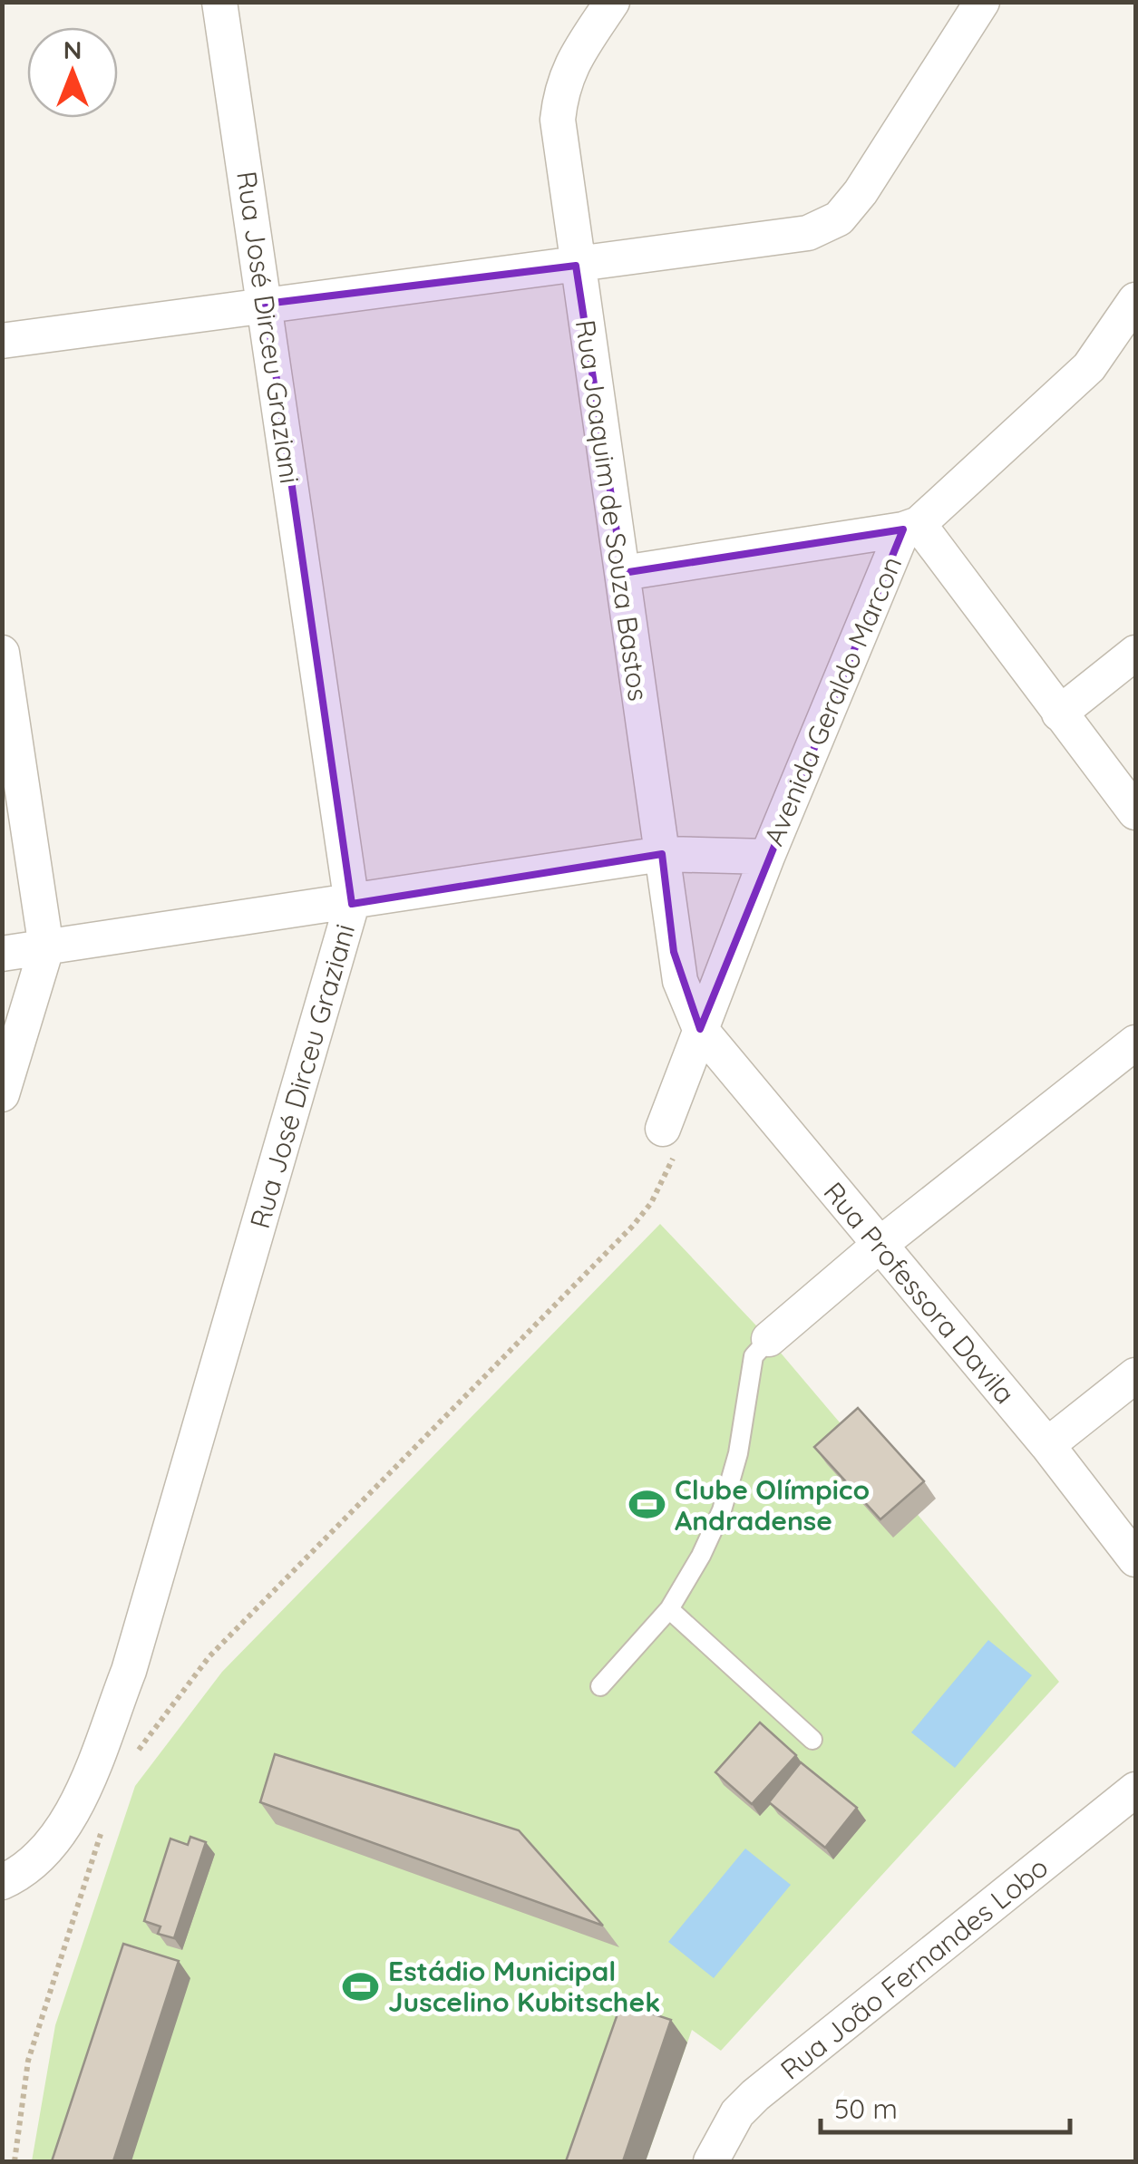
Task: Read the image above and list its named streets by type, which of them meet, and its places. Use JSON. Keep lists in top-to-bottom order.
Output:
{
  "streets": {
    "street": [
      "Rua José Dirceu Graziani",
      "Rua Joaquim de Souza Bastos",
      "Avenida Geraldo Marcon",
      "Rua Professora Davila",
      "Rua João Fernandes Lobo"
    ]
  },
  "crossings": [
    ["Rua Joaquim de Souza Bastos", "Avenida Geraldo Marcon"],
    ["Rua Joaquim de Souza Bastos", "Rua Professora Davila"],
    ["Avenida Geraldo Marcon", "Rua Professora Davila"]
  ],
  "places": {
    "sports": ["Clube Olímpico Andradense", "Estádio Municipal Juscelino Kubitschek"]
  },
  "scale_bar": "50 m",
  "north": "top"
}
